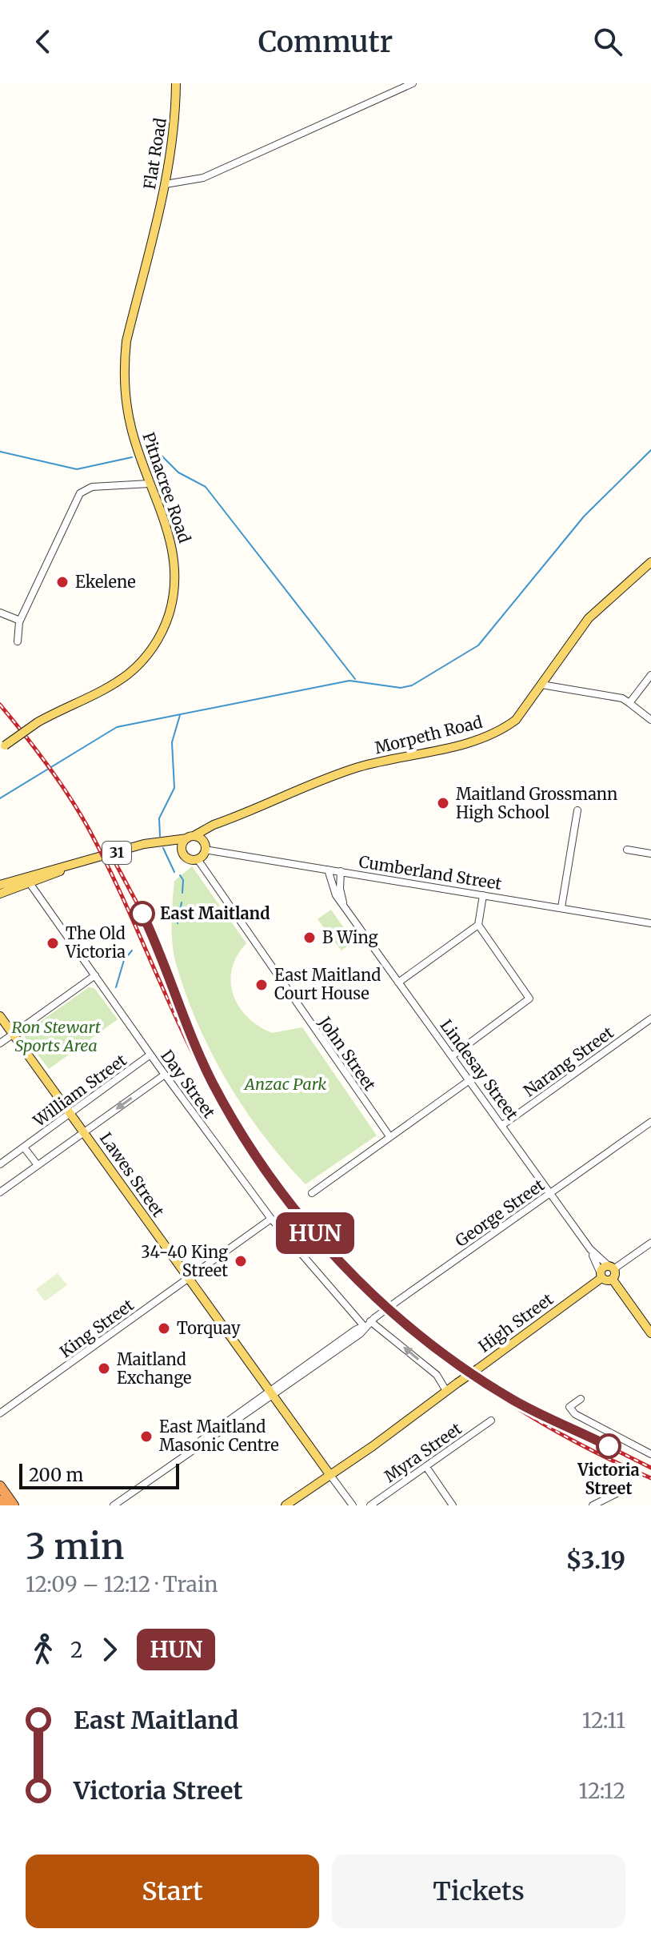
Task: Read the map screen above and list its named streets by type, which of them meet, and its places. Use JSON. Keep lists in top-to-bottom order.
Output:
{
  "streets": {
    "main road": [
      "Flat Road",
      "Pitnacree Road",
      "Morpeth Road",
      "31",
      "Lawes Street",
      "High Street"
    ],
    "street": [
      "Cumberland Street",
      "John Street",
      "Narang Street",
      "Lindesay Street",
      "Day Street",
      "William Street",
      "George Street",
      "King Street",
      "Myra Street"
    ]
  },
  "crossings": [
    ["Flat Road", "Pitnacree Road"],
    ["Morpeth Road", "31"],
    ["Morpeth Road", "Cumberland Street"],
    ["Morpeth Road", "John Street"],
    ["31", "Cumberland Street"],
    ["31", "John Street"],
    ["31", "Day Street"],
    ["Cumberland Street", "John Street"],
    ["Cumberland Street", "Lindesay Street"],
    ["Narang Street", "Lindesay Street"],
    ["Lindesay Street", "George Street"],
    ["Lindesay Street", "High Street"],
    ["Day Street", "William Street"],
    ["Day Street", "George Street"],
    ["Day Street", "High Street"],
    ["Day Street", "King Street"],
    ["William Street", "Lawes Street"],
    ["Lawes Street", "George Street"],
    ["Lawes Street", "High Street"],
    ["Lawes Street", "King Street"]
  ],
  "parks": ["Ron Stewart Sports Area", "Anzac Park"],
  "places": [
    "Ekelene",
    "Maitland Grossmann High School",
    "East Maitland",
    "B Wing",
    "The Old Victoria",
    "East Maitland Court House",
    "34-40 King Street",
    "Torquay",
    "Maitland Exchange",
    "East Maitland Masonic Centre",
    "Victoria Street"
  ],
  "scale_bar": "200 m",
  "page": {
    "header": "Commutr",
    "on_map": "HUN",
    "scale": "200 m",
    "heading": ["3 min", "12:09 – 12:12 · Train", "$3.19"],
    "legs": ["2", "HUN"],
    "list": [
      {
        "name": "East Maitland",
        "value": "12:11"
      },
      {
        "name": "Victoria Street",
        "value": "12:12"
      }
    ],
    "buttons": ["Start", "Tickets"]
  }
}
